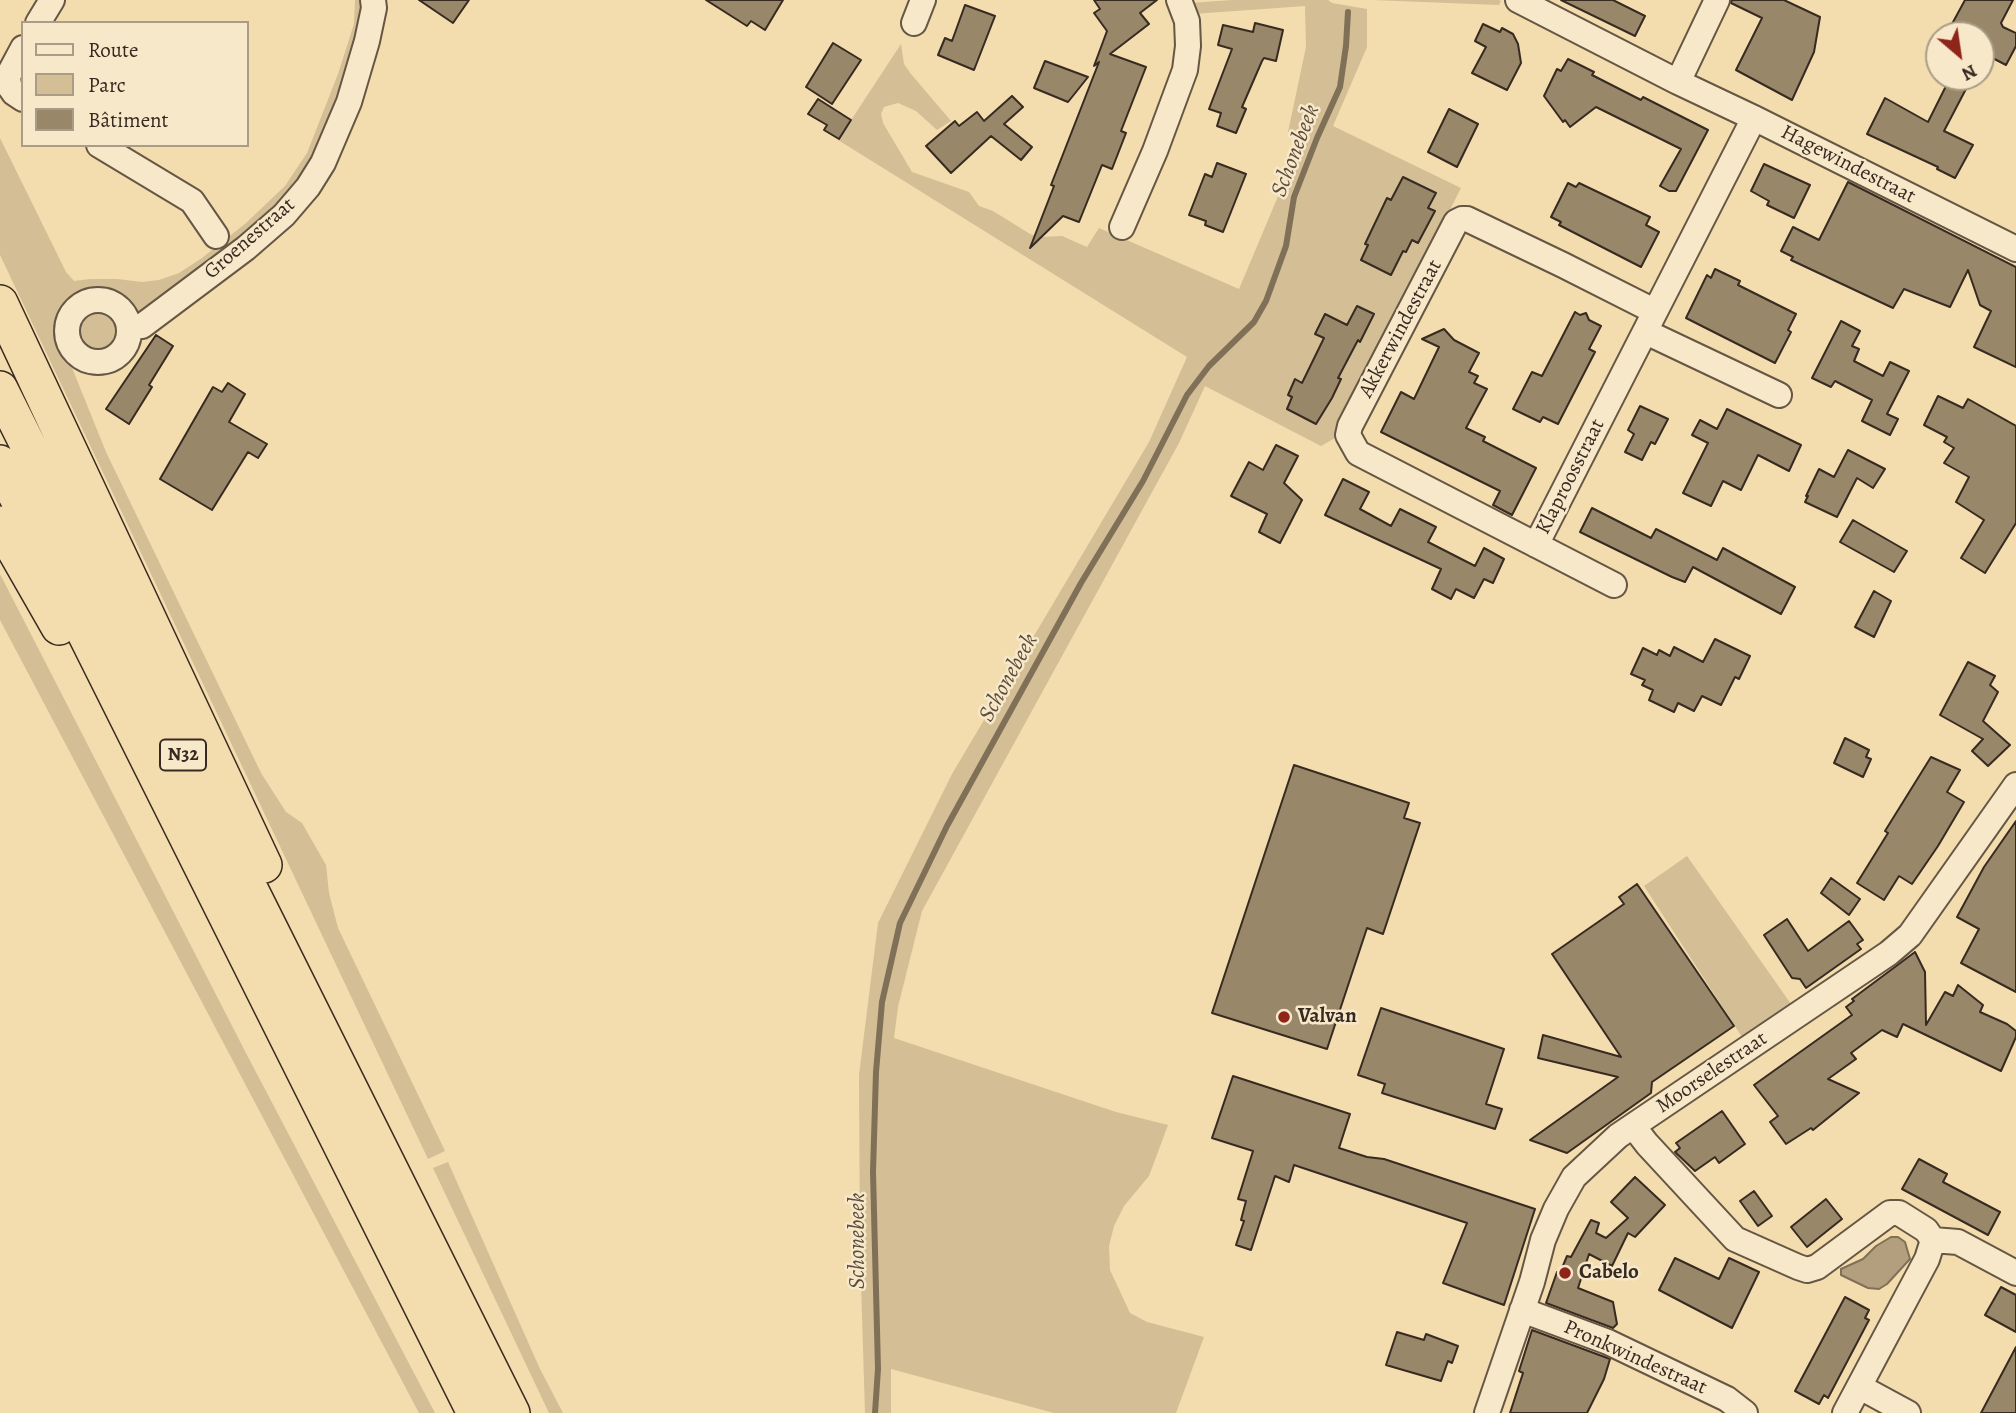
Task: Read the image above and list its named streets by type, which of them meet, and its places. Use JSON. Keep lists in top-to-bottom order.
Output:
{
  "streets": {
    "highway": ["N32"],
    "street": [
      "Hagewindestraat",
      "Groenestraat",
      "Akkerwindestraat",
      "Klaproosstraat",
      "Moorselestraat",
      "Pronkwindestraat"
    ]
  },
  "crossings": [
    ["Hagewindestraat", "Klaproosstraat"],
    ["Akkerwindestraat", "Klaproosstraat"],
    ["Moorselestraat", "Pronkwindestraat"]
  ],
  "water": ["Schonebeek"],
  "places": ["Valvan", "Cabelo"],
  "legend": ["Route", "Parc", "Bâtiment"],
  "north": "bottom right"
}
